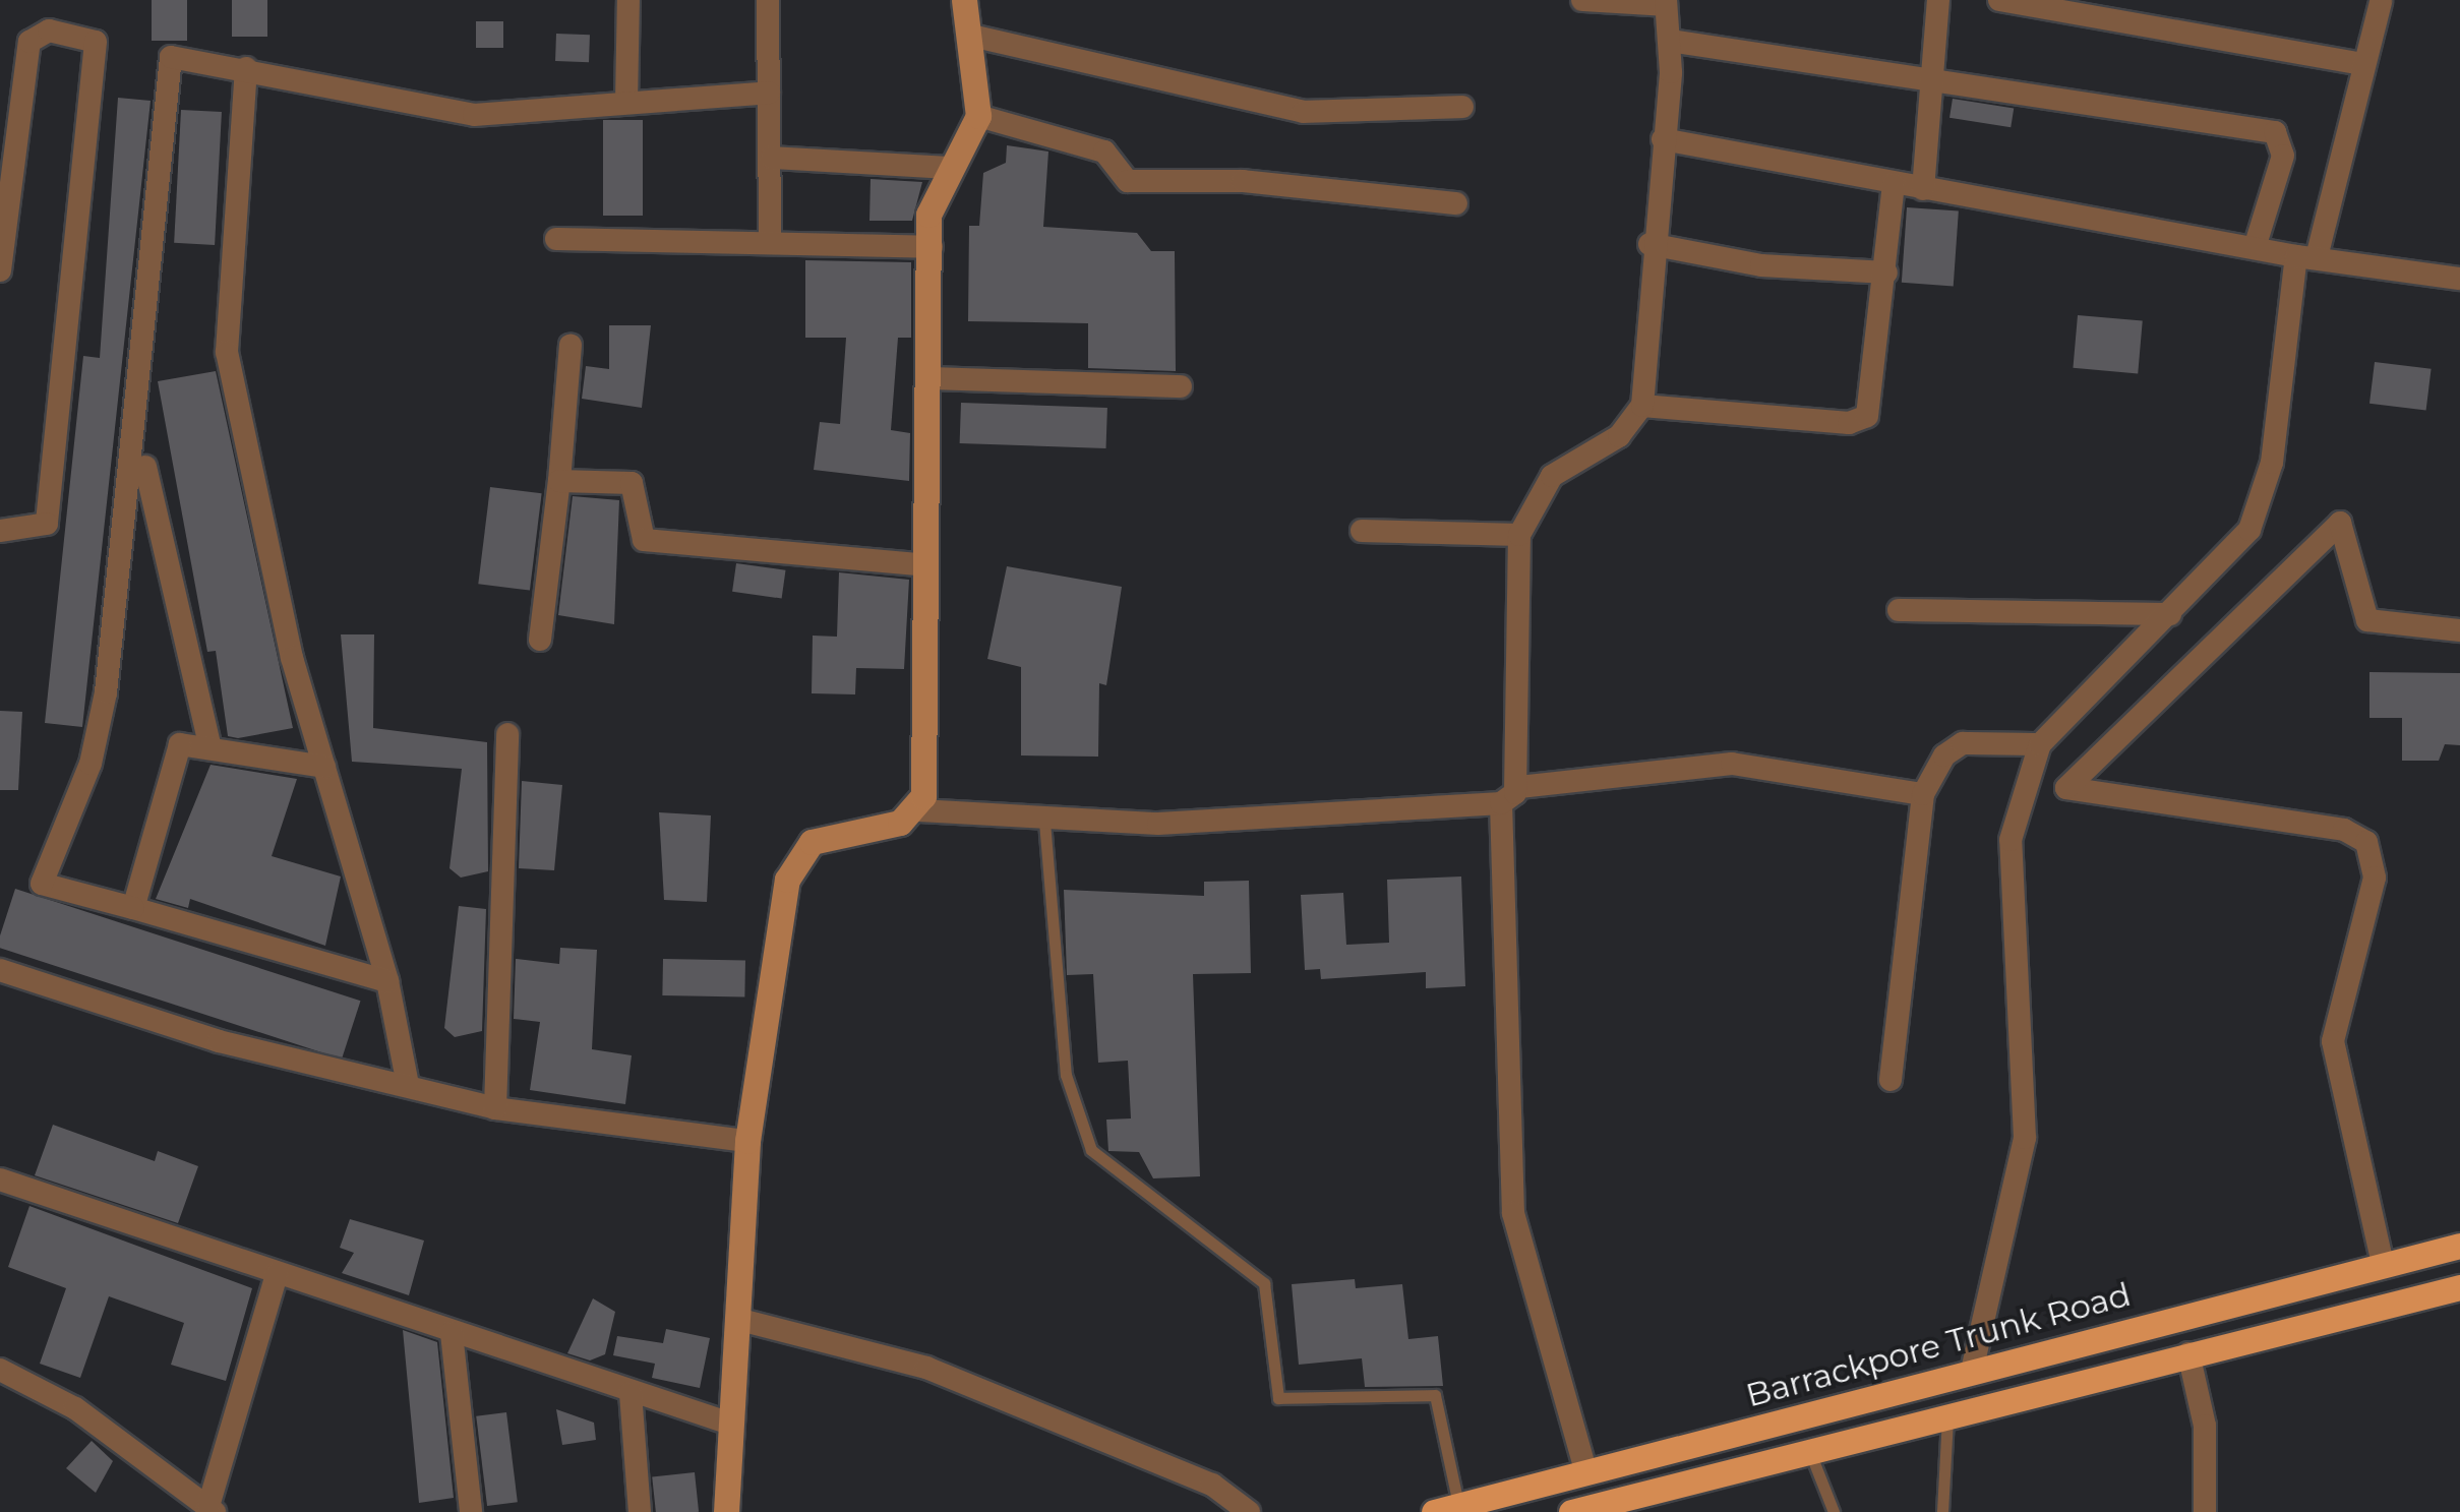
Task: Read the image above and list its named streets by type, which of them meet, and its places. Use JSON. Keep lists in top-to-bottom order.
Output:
{
  "streets": {
    "main road": ["Barrackpore Trunk Road"]
  }
}
